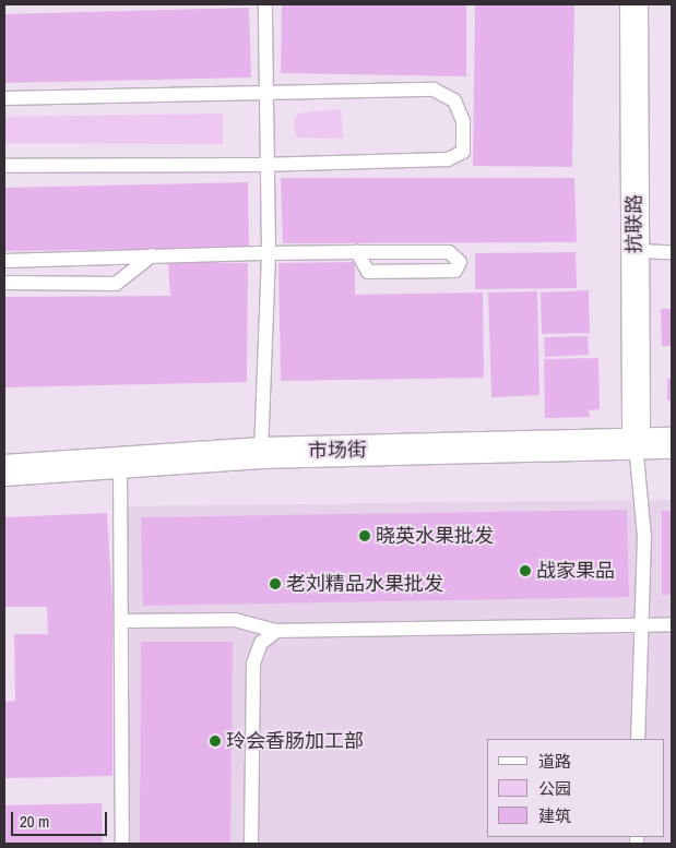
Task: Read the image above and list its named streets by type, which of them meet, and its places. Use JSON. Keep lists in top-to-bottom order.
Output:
{
  "streets": {
    "street": ["抗联路", "市场街"]
  },
  "crossings": [
    ["抗联路", "市场街"]
  ],
  "places": [
    "晓英水果批发",
    "战家果品",
    "老刘精品水果批发",
    "玲会香肠加工部"
  ],
  "legend": ["道路", "公园", "建筑"],
  "scale_bar": "20 m"
}
